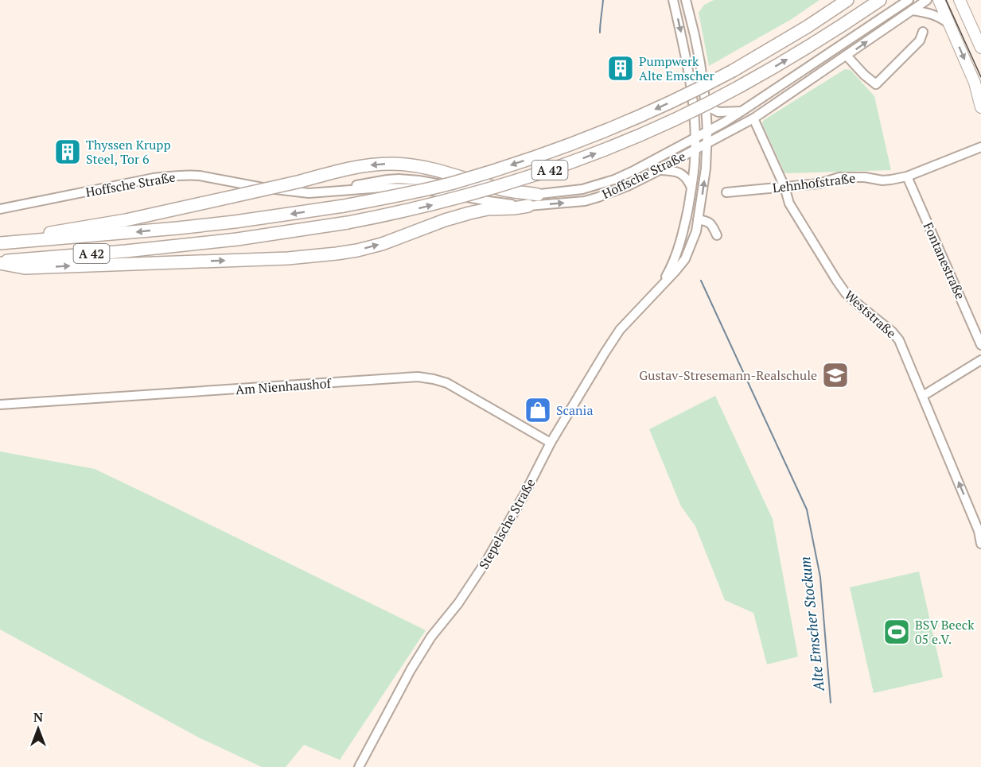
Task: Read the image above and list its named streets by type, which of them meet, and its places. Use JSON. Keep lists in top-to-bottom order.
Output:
{
  "streets": {
    "highway": ["A 42"],
    "street": [
      "Hoffsche Straße",
      "Lehnhofstraße",
      "Fontanestraße",
      "Weststraße",
      "Am Nienhaushof",
      "Stepelsche Straße"
    ]
  },
  "crossings": [
    ["Hoffsche Straße", "Weststraße"],
    ["Hoffsche Straße", "Stepelsche Straße"],
    ["Lehnhofstraße", "Fontanestraße"],
    ["Lehnhofstraße", "Weststraße"],
    ["Am Nienhaushof", "Stepelsche Straße"]
  ],
  "water": ["Alte Emscher Stockum"],
  "places": {
    "building": ["Pumpwerk Alte Emscher", "Thyssen Krupp Steel, Tor 6"],
    "school or university": ["Gustav-Stresemann-Realschule"],
    "shop": ["Scania"],
    "sports": ["BSV Beeck 05 e.V."]
  },
  "north": "top"
}
